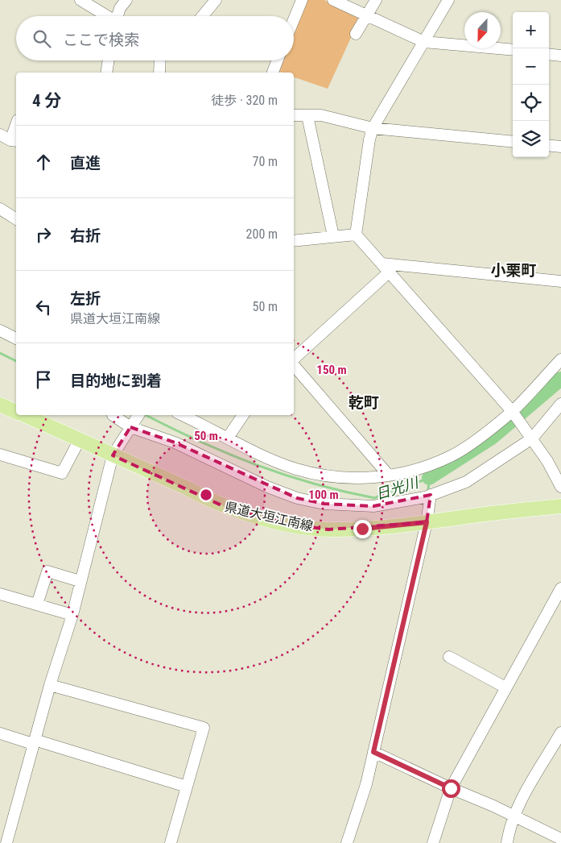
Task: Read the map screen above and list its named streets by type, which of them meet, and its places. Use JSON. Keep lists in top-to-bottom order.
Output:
{
  "streets": {
    "main road": ["県道大垣江南線"]
  },
  "districts": ["小栗町", "乾町"],
  "water": ["日光川"],
  "north": "bottom",
  "page": {
    "map_buttons": ["+", "−"],
    "search": "ここで検索",
    "heading": ["4 分", "徒歩 · 320 m"],
    "list": [
      ["直進", "70 m"],
      ["右折", "200 m"],
      ["左折", "県道大垣江南線", "50 m"],
      "目的地に到着"
    ]
  },
  "rings": ["150 m", "50 m", "100 m"]
}
